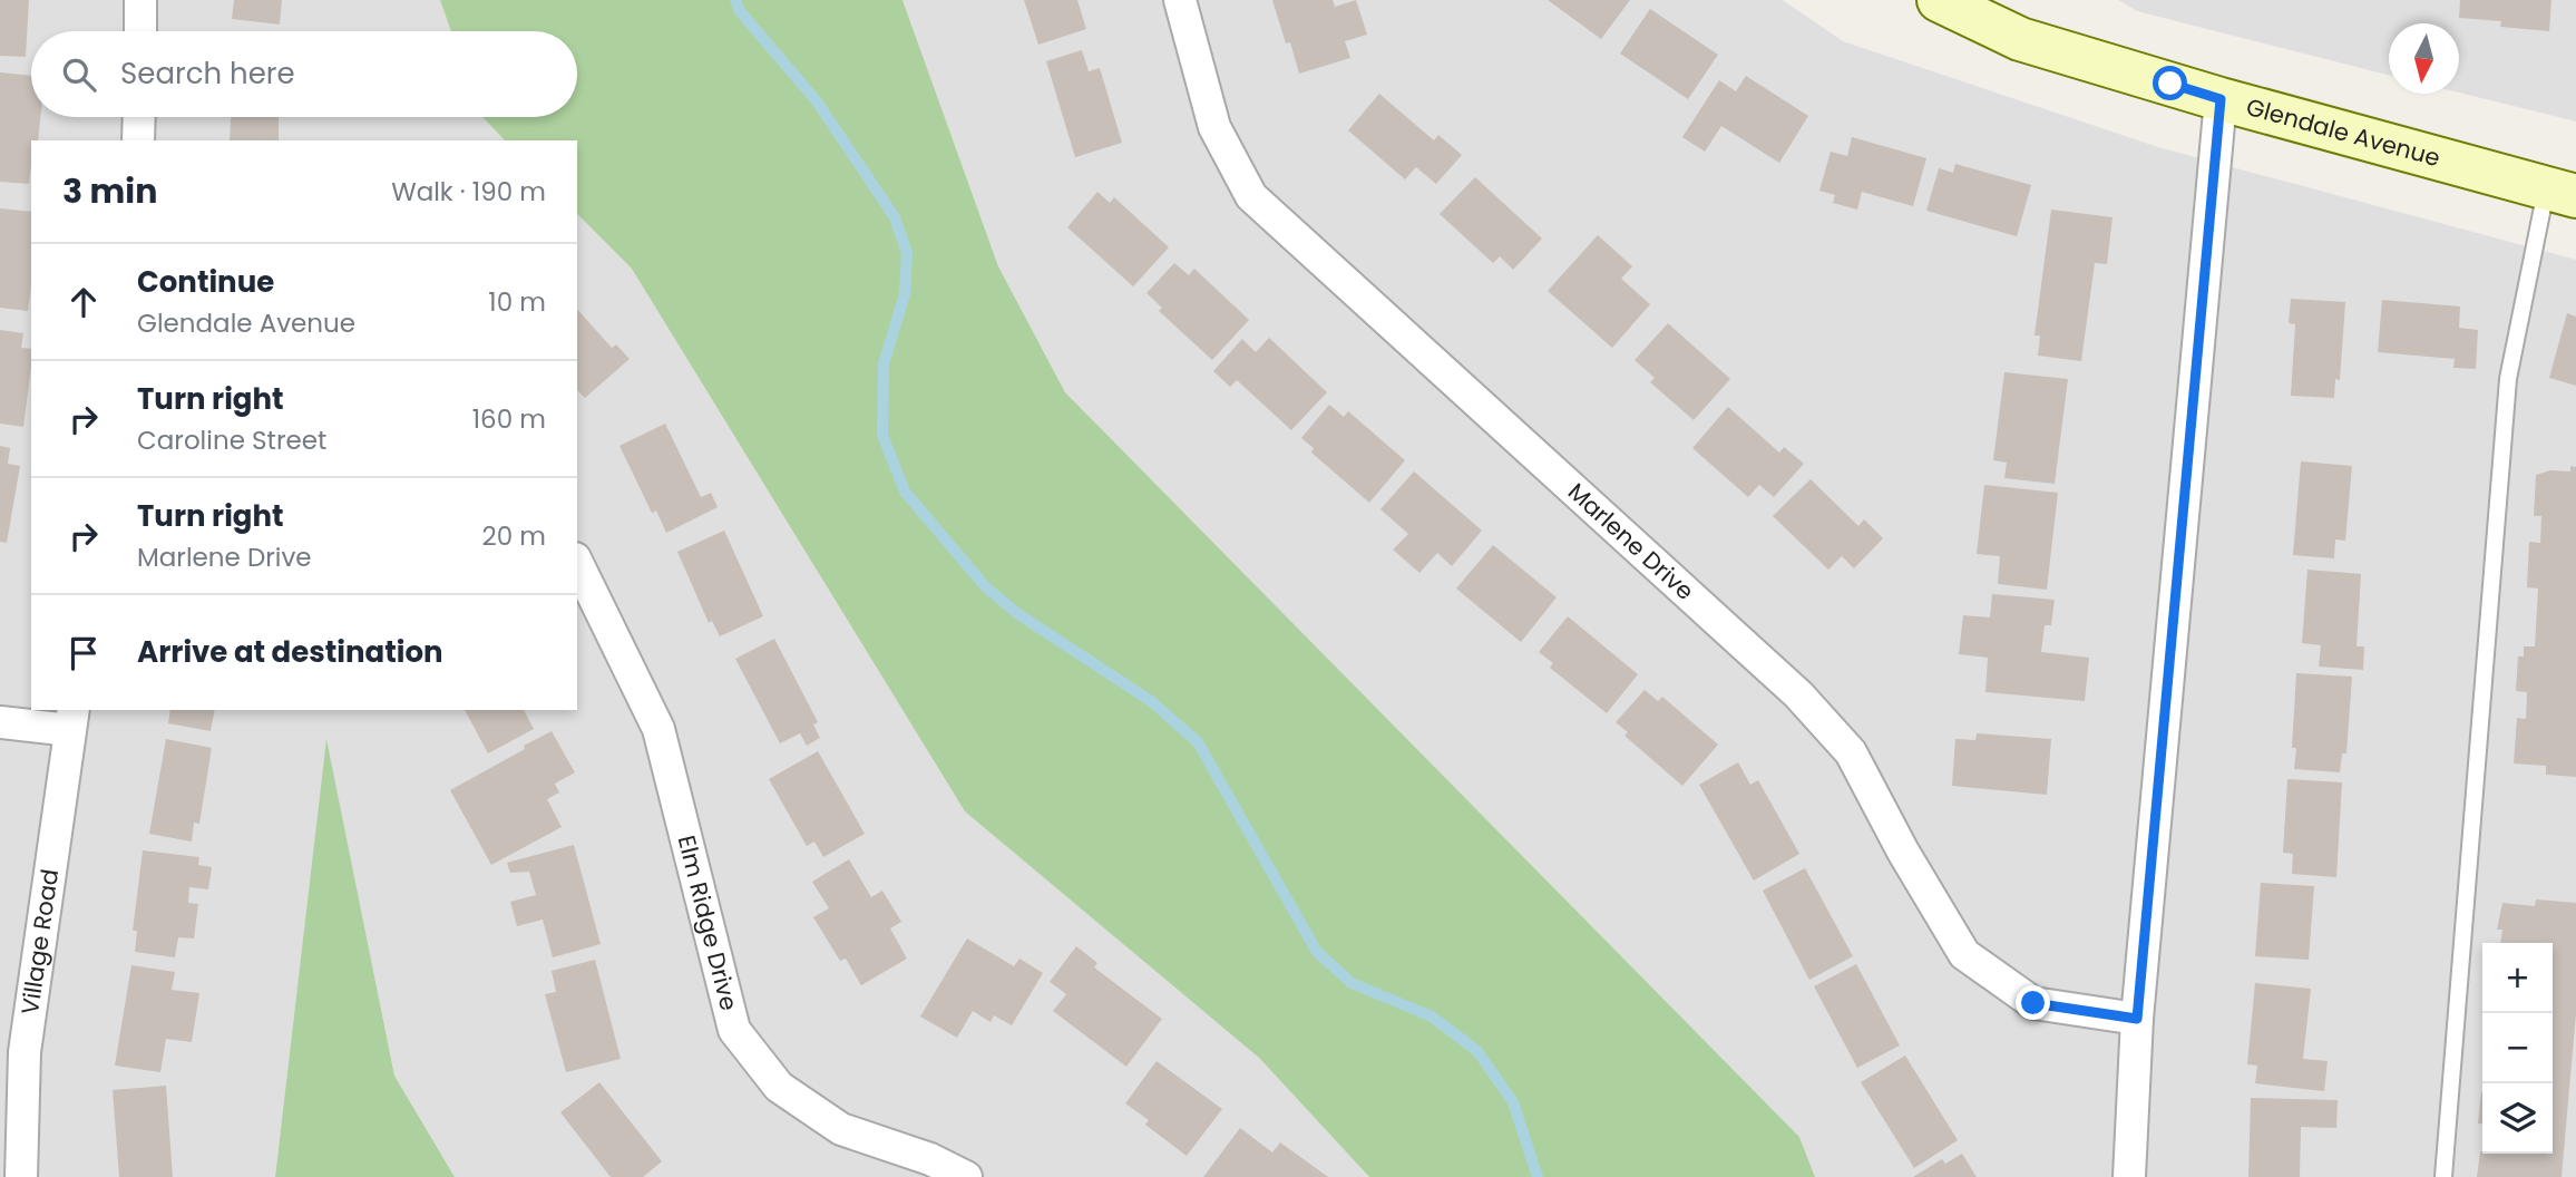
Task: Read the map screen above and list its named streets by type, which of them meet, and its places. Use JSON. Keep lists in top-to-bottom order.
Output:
{
  "streets": {
    "main road": ["Glendale Avenue"],
    "street": ["Marlene Drive", "Elm Ridge Drive", "Village Road"]
  },
  "north": "bottom",
  "page": {
    "search": "Search here",
    "heading": ["3 min", "Walk · 190 m"],
    "list": [
      ["Continue", "Glendale Avenue", "10 m"],
      ["Turn right", "Caroline Street", "160 m"],
      ["Turn right", "Marlene Drive", "20 m"],
      "Arrive at destination"
    ],
    "map_buttons": ["+", "−"]
  }
}
